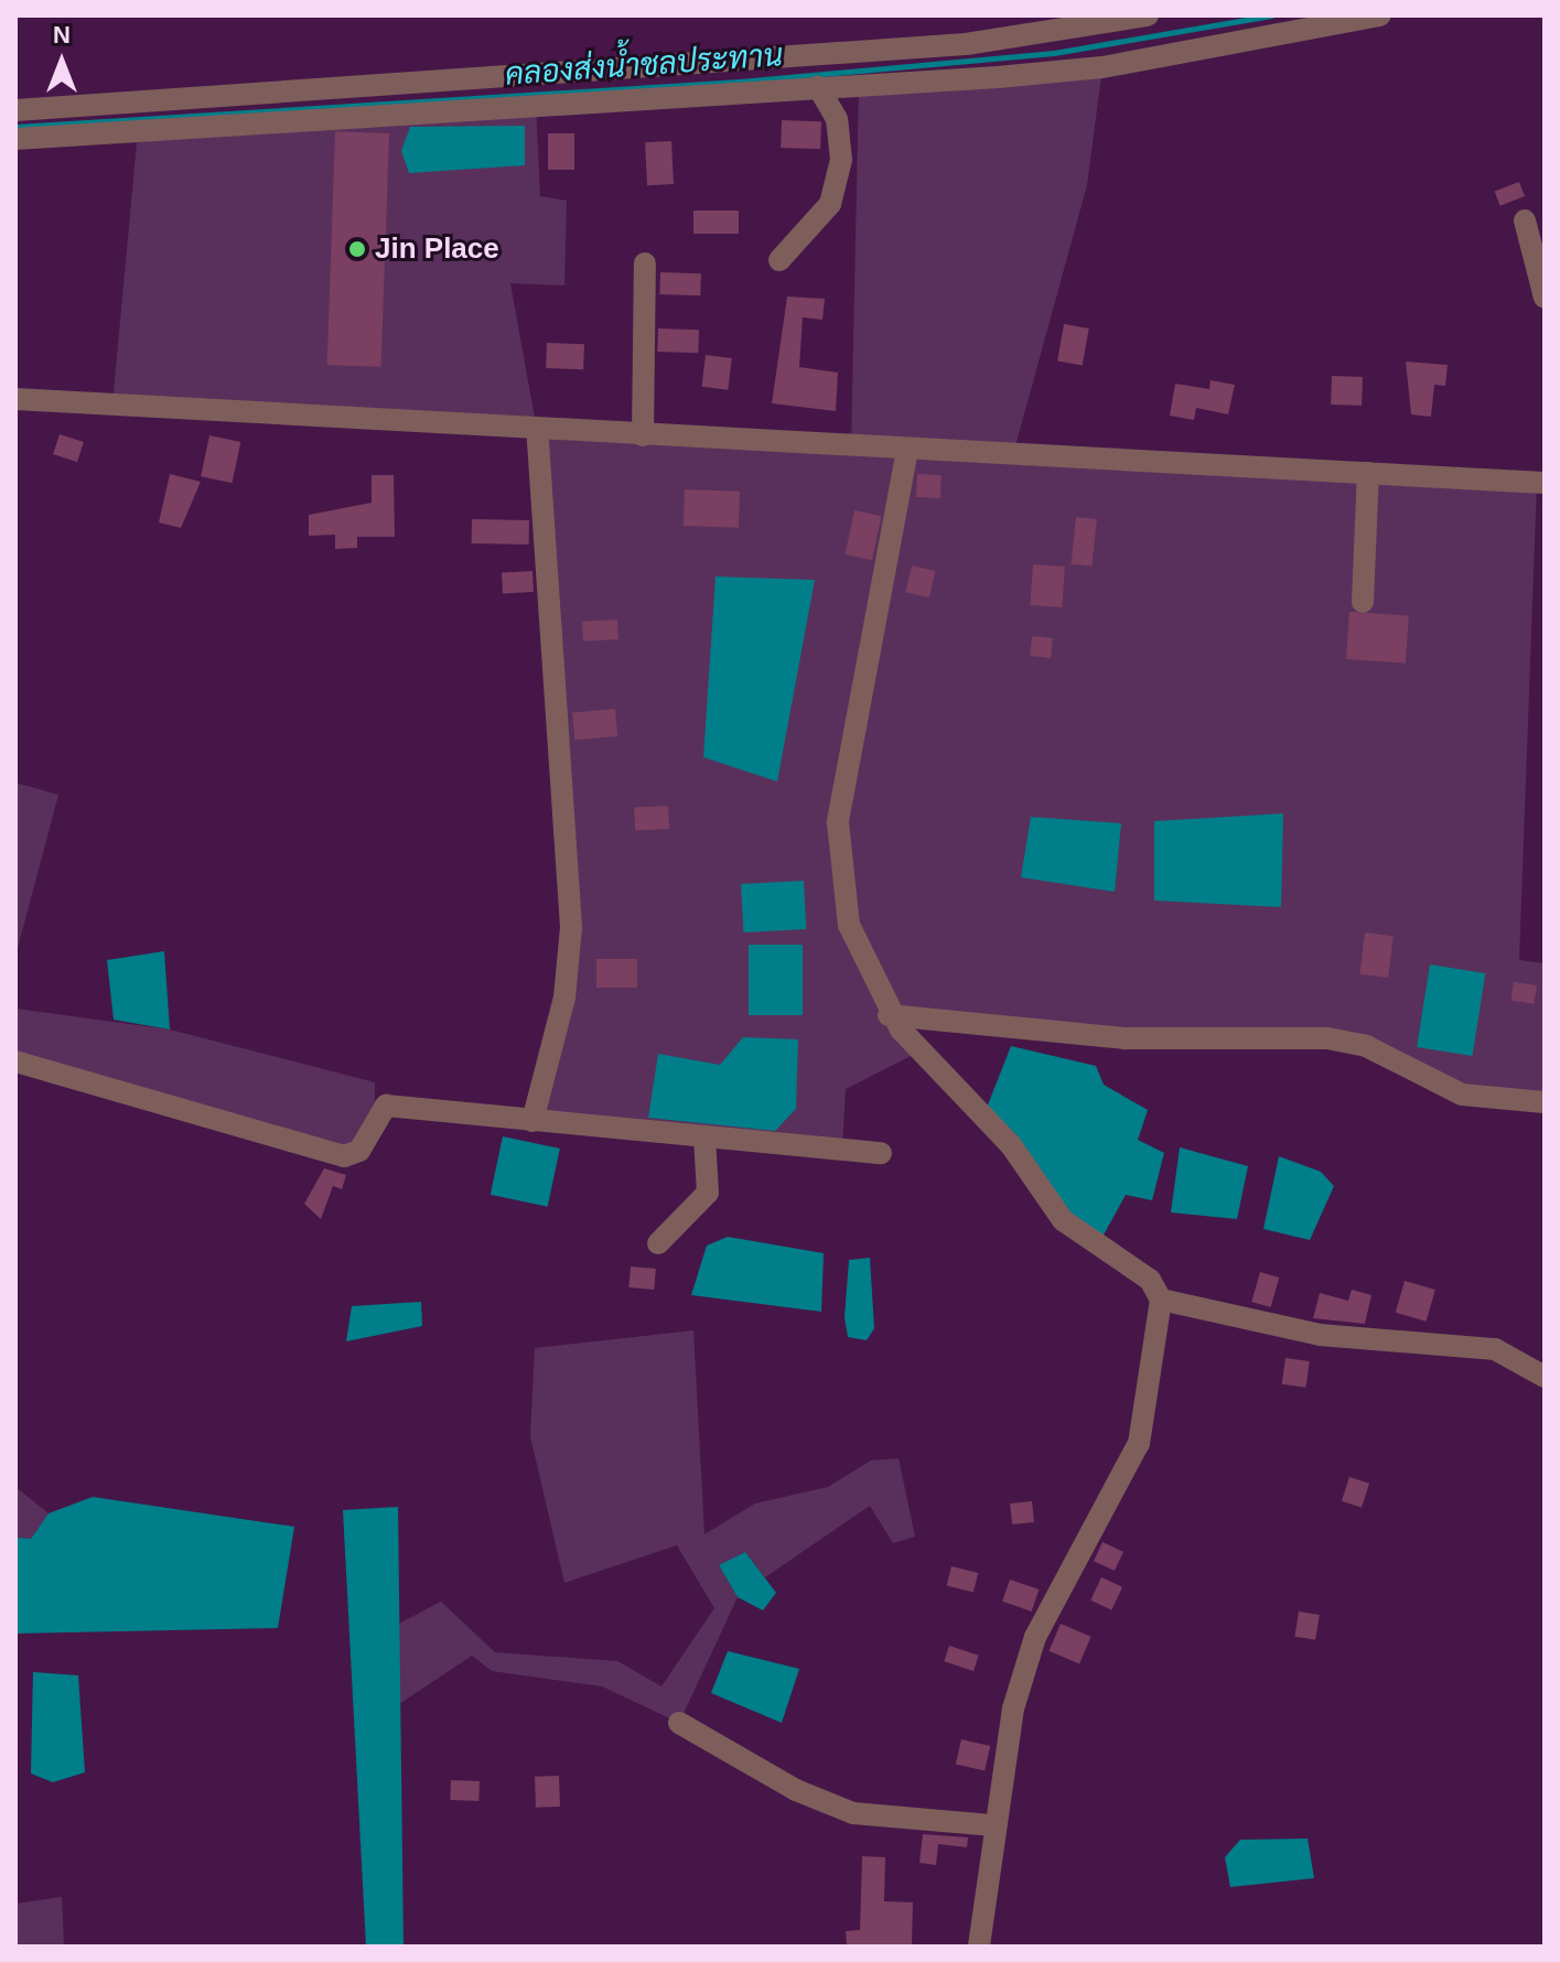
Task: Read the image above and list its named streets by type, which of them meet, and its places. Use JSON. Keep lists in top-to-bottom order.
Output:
{
  "water": ["คลองส่งน้ำชลประทาน"],
  "places": ["Jin Place"],
  "north": "top"
}
